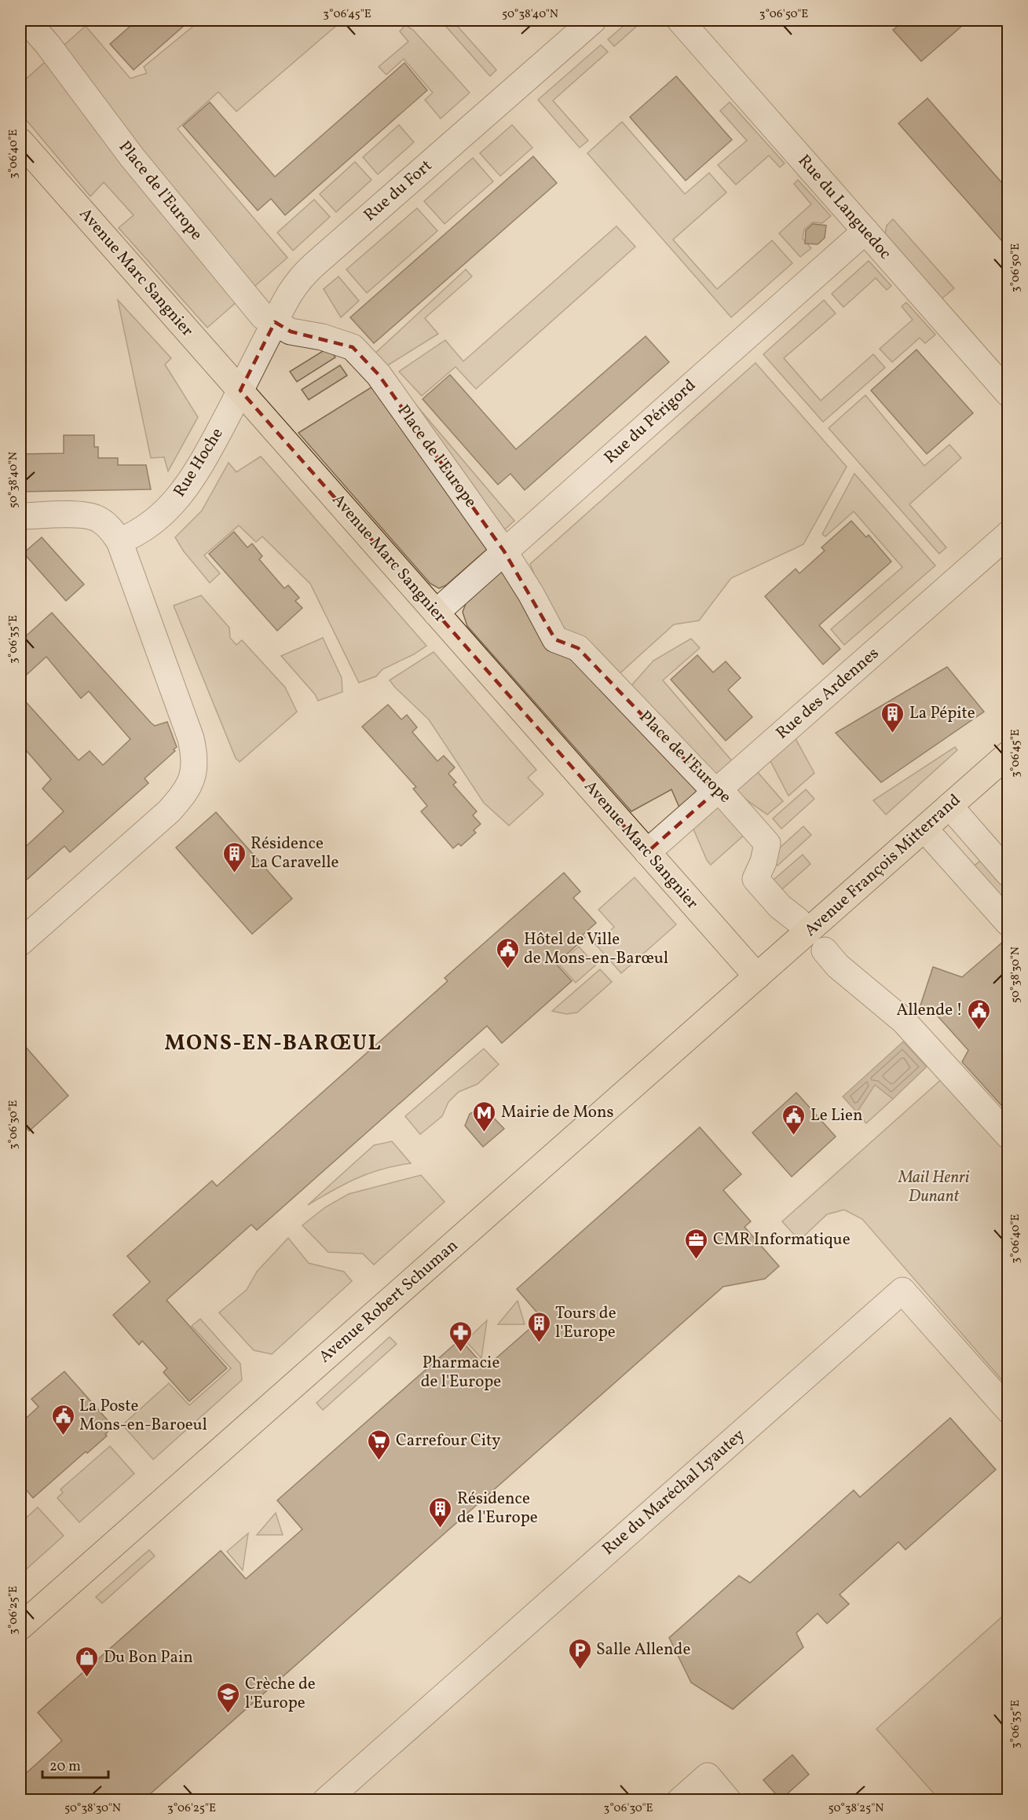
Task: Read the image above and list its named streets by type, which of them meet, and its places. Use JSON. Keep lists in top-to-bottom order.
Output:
{
  "streets": {
    "main road": ["Avenue Marc Sangnier", "Avenue François Mitterrand", "Avenue Robert Schuman"],
    "street": [
      "Place de l'Europe",
      "Rue du Fort",
      "Rue du Languedoc",
      "Rue du Périgord",
      "Rue Hoche",
      "Rue des Ardennes",
      "Rue du Maréchal Lyautey"
    ]
  },
  "crossings": [
    ["Place de l'Europe", "Rue du Fort"],
    ["Place de l'Europe", "Rue du Périgord"],
    ["Place de l'Europe", "Rue des Ardennes"],
    ["Rue du Fort", "Avenue Marc Sangnier"],
    ["Rue du Fort", "Rue Hoche"],
    ["Rue du Languedoc", "Rue du Périgord"],
    ["Avenue Marc Sangnier", "Rue du Périgord"],
    ["Avenue Marc Sangnier", "Rue Hoche"],
    ["Avenue Marc Sangnier", "Rue des Ardennes"],
    ["Avenue Marc Sangnier", "Avenue François Mitterrand"],
    ["Avenue Marc Sangnier", "Avenue Robert Schuman"],
    ["Avenue François Mitterrand", "Avenue Robert Schuman"]
  ],
  "districts": ["MONS-EN-BARŒUL"],
  "parks": ["Mail Henri Dunant"],
  "places": {
    "building": [
      "La Pépite",
      "Résidence La Caravelle",
      "Tours de l'Europe",
      "Résidence de l'Europe"
    ],
    "public building": [
      "Hôtel de Ville de Mons-en-Barœul",
      "Allende !",
      "Le Lien",
      "La Poste Mons-en-Baroeul"
    ],
    "metro station": ["Mairie de Mons"],
    "office": ["CMR Informatique"],
    "pharmacy": ["Pharmacie de l'Europe"],
    "supermarket": ["Carrefour City"],
    "parking": ["Salle Allende"],
    "shop": ["Du Bon Pain"],
    "school or university": ["Crèche de l'Europe"]
  },
  "scale_bar": "20 m",
  "coordinates": [
    "3°06'45\"E",
    "50°38'40\"N",
    "3°06'50\"E",
    "3°06'40\"E",
    "3°06'35\"E",
    "50°38'30\"N",
    "3°06'30\"E",
    "3°06'25\"E",
    "50°38'25\"N"
  ]
}
